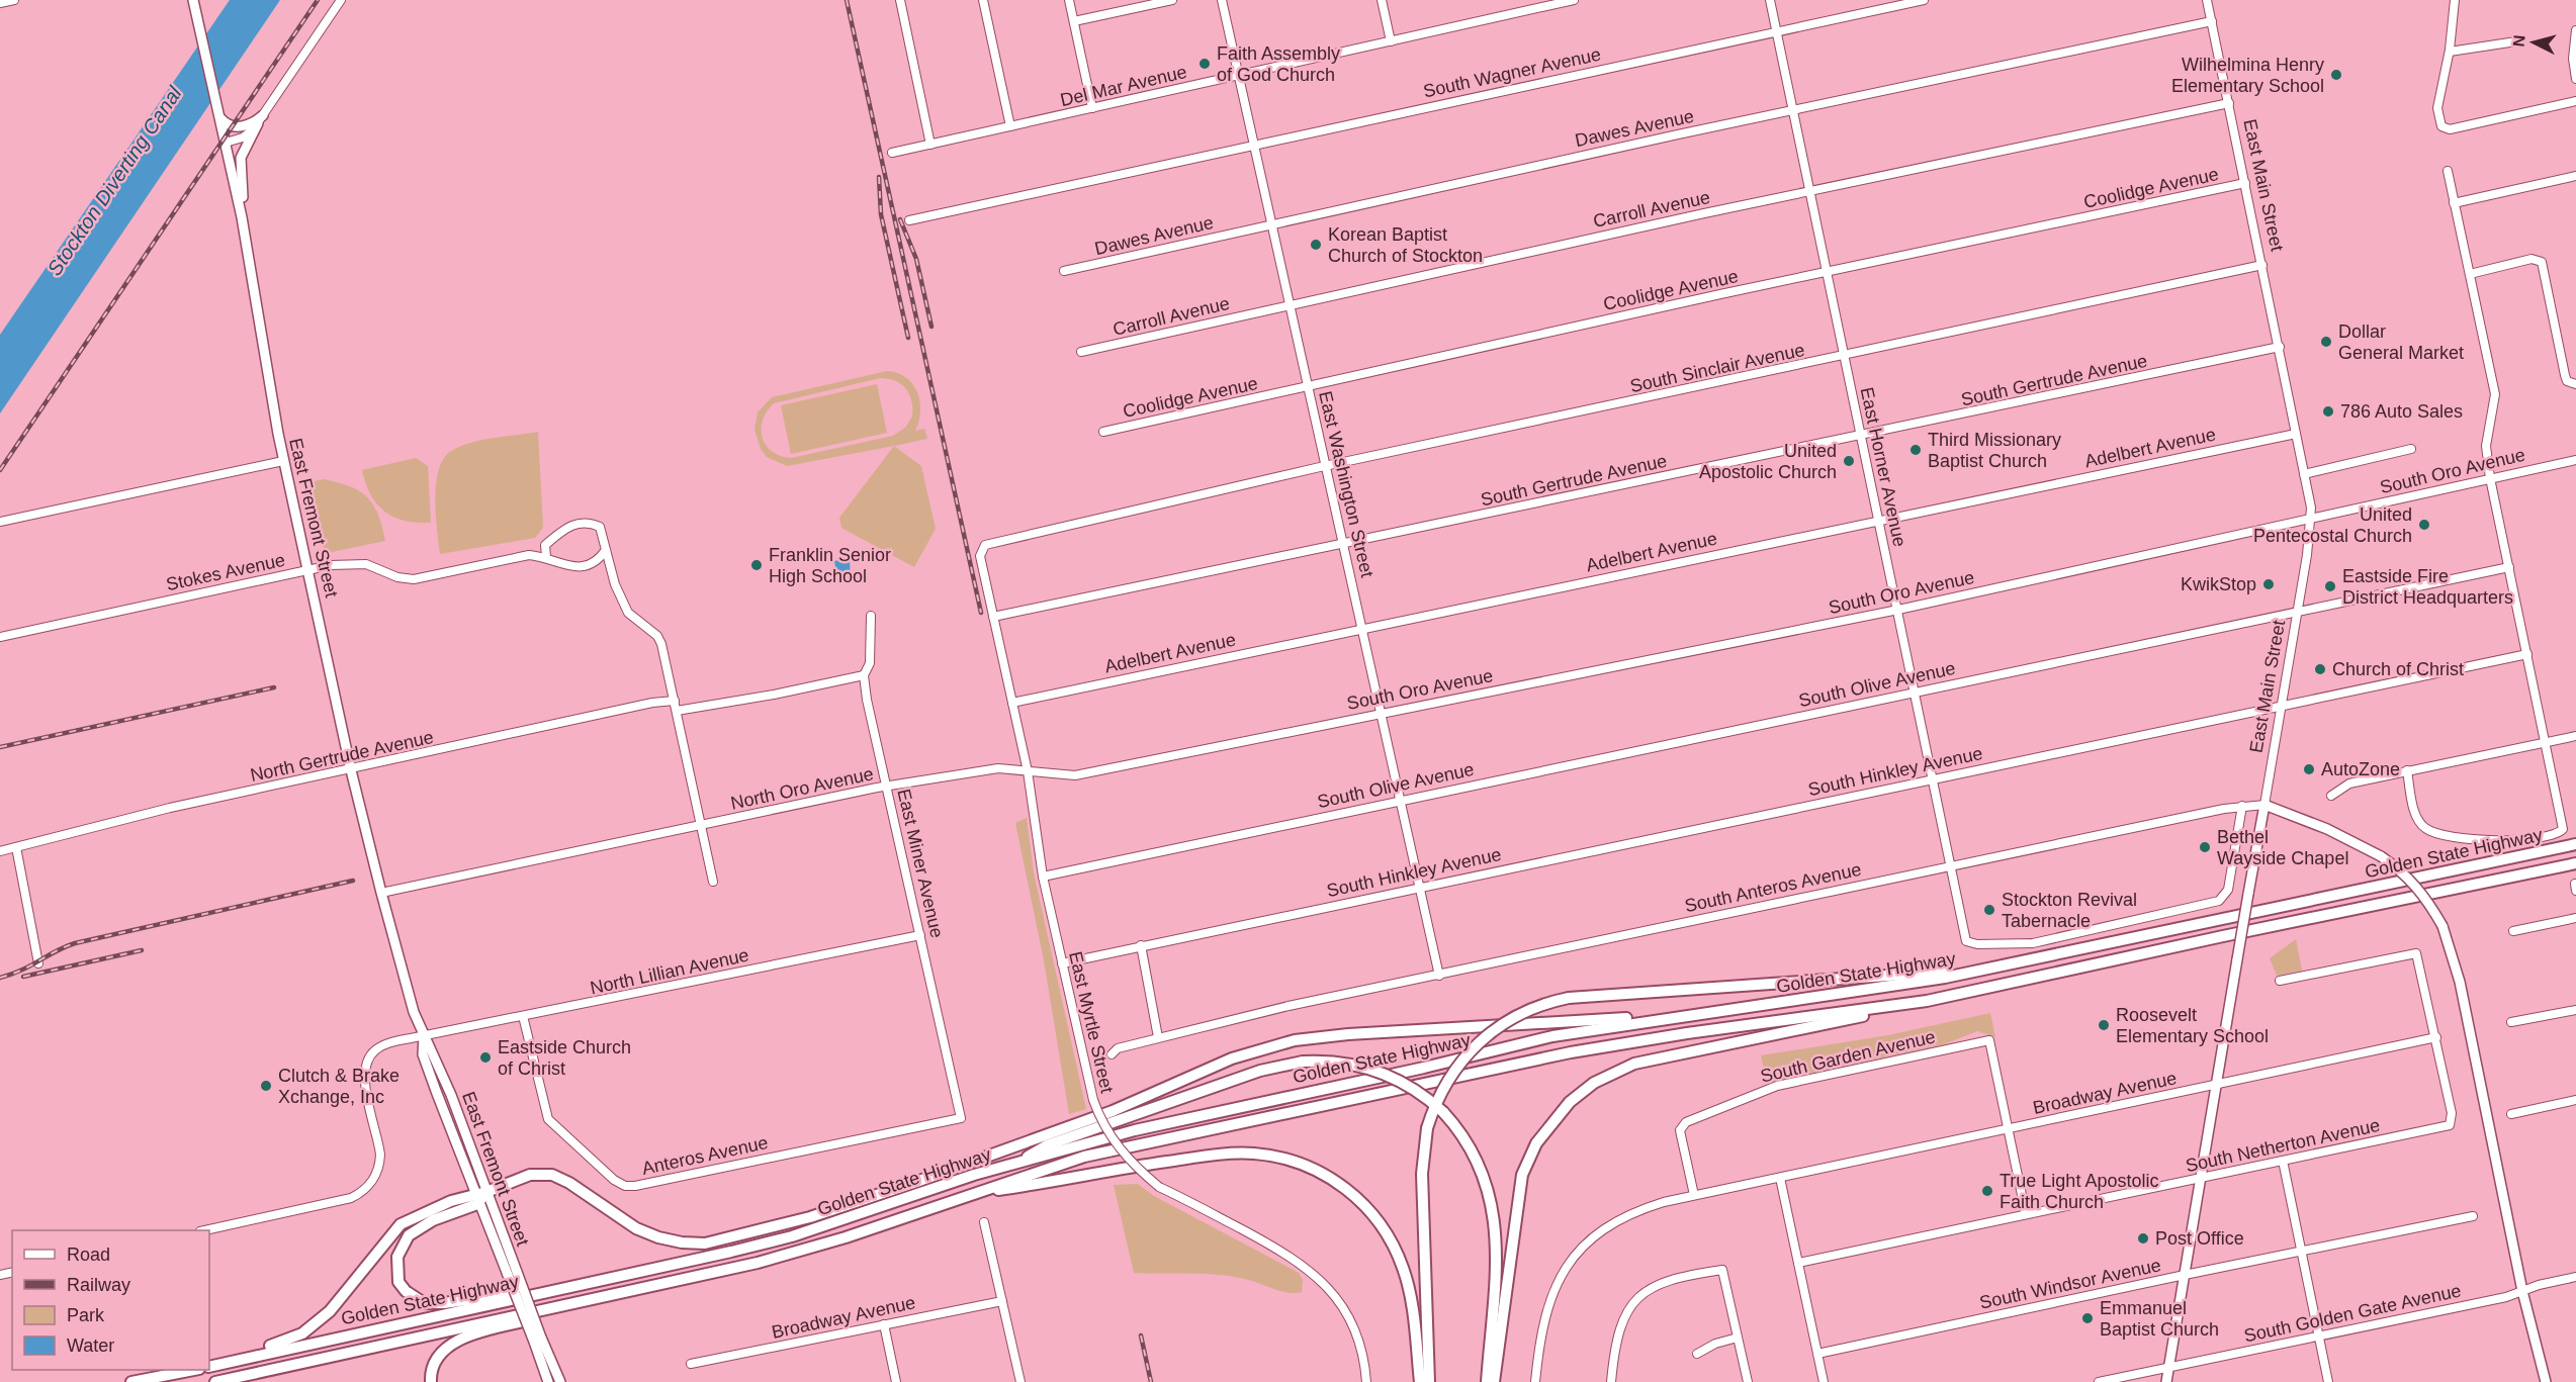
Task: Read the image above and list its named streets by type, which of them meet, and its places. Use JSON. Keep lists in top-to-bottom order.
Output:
{
  "streets": {
    "highway": ["Golden State Highway"],
    "main road": ["East Main Street", "East Fremont Street"],
    "street": [
      "South Wagner Avenue",
      "Del Mar Avenue",
      "Dawes Avenue",
      "Coolidge Avenue",
      "Carroll Avenue",
      "South Sinclair Avenue",
      "South Gertrude Avenue",
      "Adelbert Avenue",
      "East Horner Avenue",
      "South Oro Avenue",
      "East Washington Street",
      "Stokes Avenue",
      "South Olive Avenue",
      "North Gertrude Avenue",
      "South Hinkley Avenue",
      "North Oro Avenue",
      "East Miner Avenue",
      "South Anteros Avenue",
      "North Lillian Avenue",
      "East Myrtle Street",
      "South Garden Avenue",
      "Broadway Avenue",
      "South Netherton Avenue",
      "Anteros Avenue",
      "South Windsor Avenue",
      "South Golden Gate Avenue"
    ]
  },
  "crossings": [
    ["South Wagner Avenue", "East Horner Avenue"],
    ["South Wagner Avenue", "East Washington Street"],
    ["Del Mar Avenue", "East Washington Street"],
    ["Dawes Avenue", "East Main Street"],
    ["Dawes Avenue", "East Horner Avenue"],
    ["Dawes Avenue", "East Washington Street"],
    ["East Main Street", "Coolidge Avenue"],
    ["East Main Street", "Carroll Avenue"],
    ["East Main Street", "South Sinclair Avenue"],
    ["East Main Street", "South Gertrude Avenue"],
    ["East Main Street", "Adelbert Avenue"],
    ["East Main Street", "South Oro Avenue"],
    ["East Main Street", "South Olive Avenue"],
    ["East Main Street", "South Hinkley Avenue"],
    ["East Main Street", "South Anteros Avenue"],
    ["East Main Street", "Broadway Avenue"],
    ["East Main Street", "South Netherton Avenue"],
    ["East Main Street", "South Windsor Avenue"],
    ["East Main Street", "South Golden Gate Avenue"],
    ["Coolidge Avenue", "East Horner Avenue"],
    ["Coolidge Avenue", "East Washington Street"],
    ["Carroll Avenue", "East Horner Avenue"],
    ["Carroll Avenue", "East Washington Street"],
    ["South Sinclair Avenue", "East Horner Avenue"],
    ["South Sinclair Avenue", "East Washington Street"],
    ["South Sinclair Avenue", "East Myrtle Street"],
    ["South Gertrude Avenue", "East Horner Avenue"],
    ["South Gertrude Avenue", "East Washington Street"],
    ["South Gertrude Avenue", "East Myrtle Street"],
    ["Adelbert Avenue", "East Horner Avenue"],
    ["Adelbert Avenue", "East Washington Street"],
    ["Adelbert Avenue", "East Myrtle Street"],
    ["East Horner Avenue", "South Oro Avenue"],
    ["East Horner Avenue", "South Olive Avenue"],
    ["East Horner Avenue", "South Hinkley Avenue"],
    ["East Horner Avenue", "South Anteros Avenue"],
    ["South Oro Avenue", "East Washington Street"],
    ["South Oro Avenue", "North Oro Avenue"],
    ["East Washington Street", "South Olive Avenue"],
    ["East Washington Street", "South Hinkley Avenue"],
    ["East Washington Street", "South Anteros Avenue"],
    ["East Fremont Street", "Stokes Avenue"],
    ["East Fremont Street", "North Gertrude Avenue"],
    ["East Fremont Street", "North Oro Avenue"],
    ["East Fremont Street", "North Lillian Avenue"],
    ["Stokes Avenue", "North Gertrude Avenue"],
    ["Stokes Avenue", "North Oro Avenue"],
    ["South Olive Avenue", "East Myrtle Street"],
    ["South Hinkley Avenue", "East Myrtle Street"],
    ["North Oro Avenue", "East Miner Avenue"],
    ["North Oro Avenue", "East Myrtle Street"],
    ["East Miner Avenue", "North Lillian Avenue"],
    ["East Miner Avenue", "Anteros Avenue"],
    ["North Lillian Avenue", "Anteros Avenue"],
    ["South Garden Avenue", "Broadway Avenue"],
    ["Broadway Avenue", "South Netherton Avenue"]
  ],
  "water": ["Stockton Diverting Canal"],
  "places": [
    "Faith Assembly of God Church",
    "Wilhelmina Henry Elementary School",
    "Korean Baptist Church of Stockton",
    "Dollar General Market",
    "786 Auto Sales",
    "Third Missionary Baptist Church",
    "United Apostolic Church",
    "United Pentecostal Church",
    "Franklin Senior High School",
    "KwikStop",
    "Eastside Fire District Headquarters",
    "Church of Christ",
    "AutoZone",
    "Bethel Wayside Chapel",
    "Stockton Revival Tabernacle",
    "Roosevelt Elementary School",
    "Eastside Church of Christ",
    "Clutch & Brake Xchange, Inc",
    "True Light Apostolic Faith Church",
    "Post Office",
    "Emmanuel Baptist Church"
  ],
  "legend": [
    "Road",
    "Railway",
    "Park",
    "Water"
  ],
  "north": "left"
}
